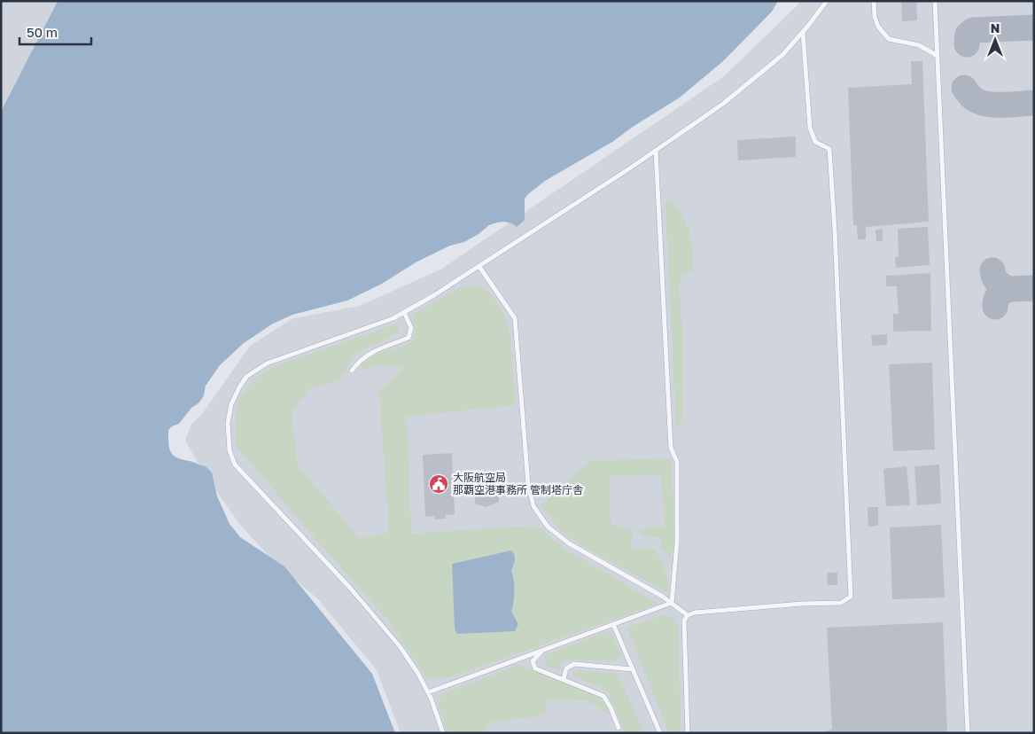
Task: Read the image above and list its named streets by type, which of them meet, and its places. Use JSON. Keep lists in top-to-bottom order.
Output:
{
  "places": {
    "public building": ["大阪航空局 那覇空港事務所 管制塔庁舎"]
  },
  "scale_bar": "50 m",
  "north": "top"
}
